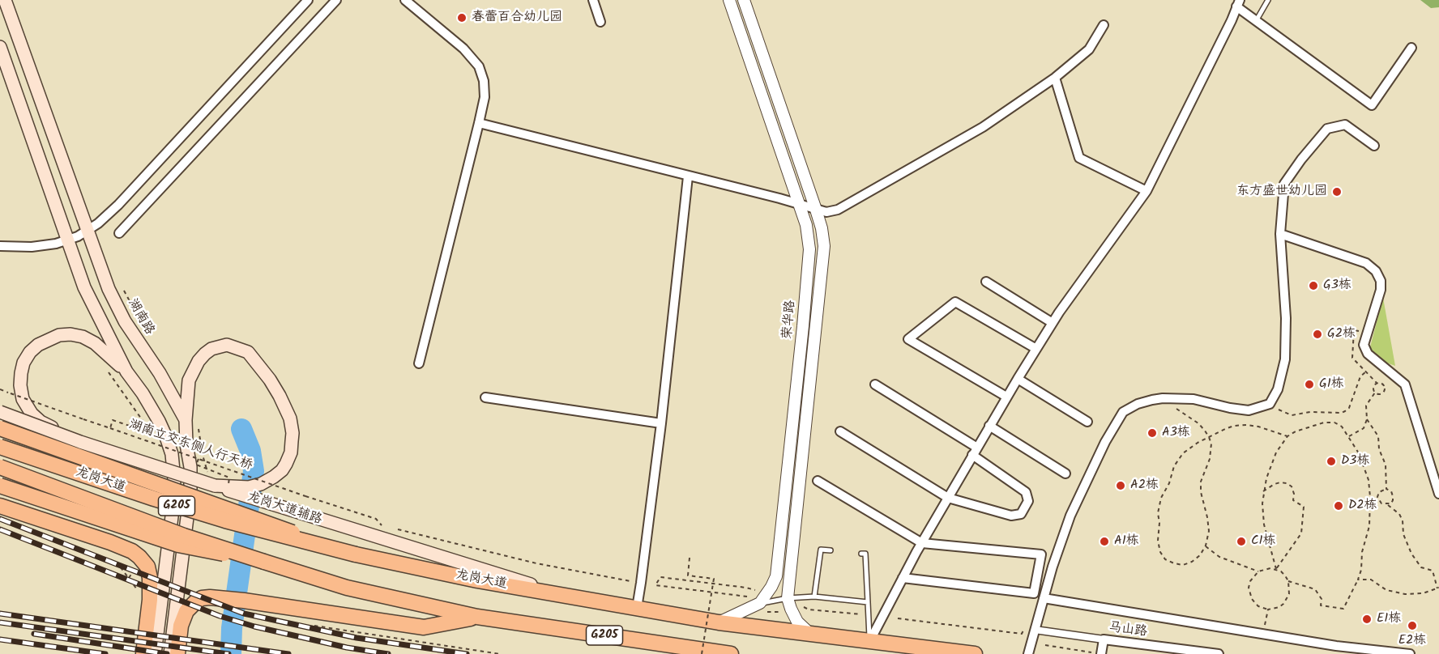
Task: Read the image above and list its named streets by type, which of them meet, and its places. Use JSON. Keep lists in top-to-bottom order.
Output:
{
  "streets": {
    "main road": [
      "湖南路",
      "龙岗大道",
      "G205",
      "龙岗大道辅路"
    ],
    "street": ["荣华路", "马山路"],
    "path": ["湖南立交东侧人行天桥"]
  },
  "crossings": [
    ["湖南路", "龙岗大道辅路"],
    ["荣华路", "龙岗大道"],
    ["龙岗大道", "龙岗大道辅路"]
  ],
  "places": [
    "春蕾百合幼儿园",
    "东方盛世幼儿园",
    "G3栋",
    "G2栋",
    "G1栋",
    "A3栋",
    "D3栋",
    "A2栋",
    "D2栋",
    "A1栋",
    "C1栋",
    "E1栋",
    "E2栋"
  ]
}
